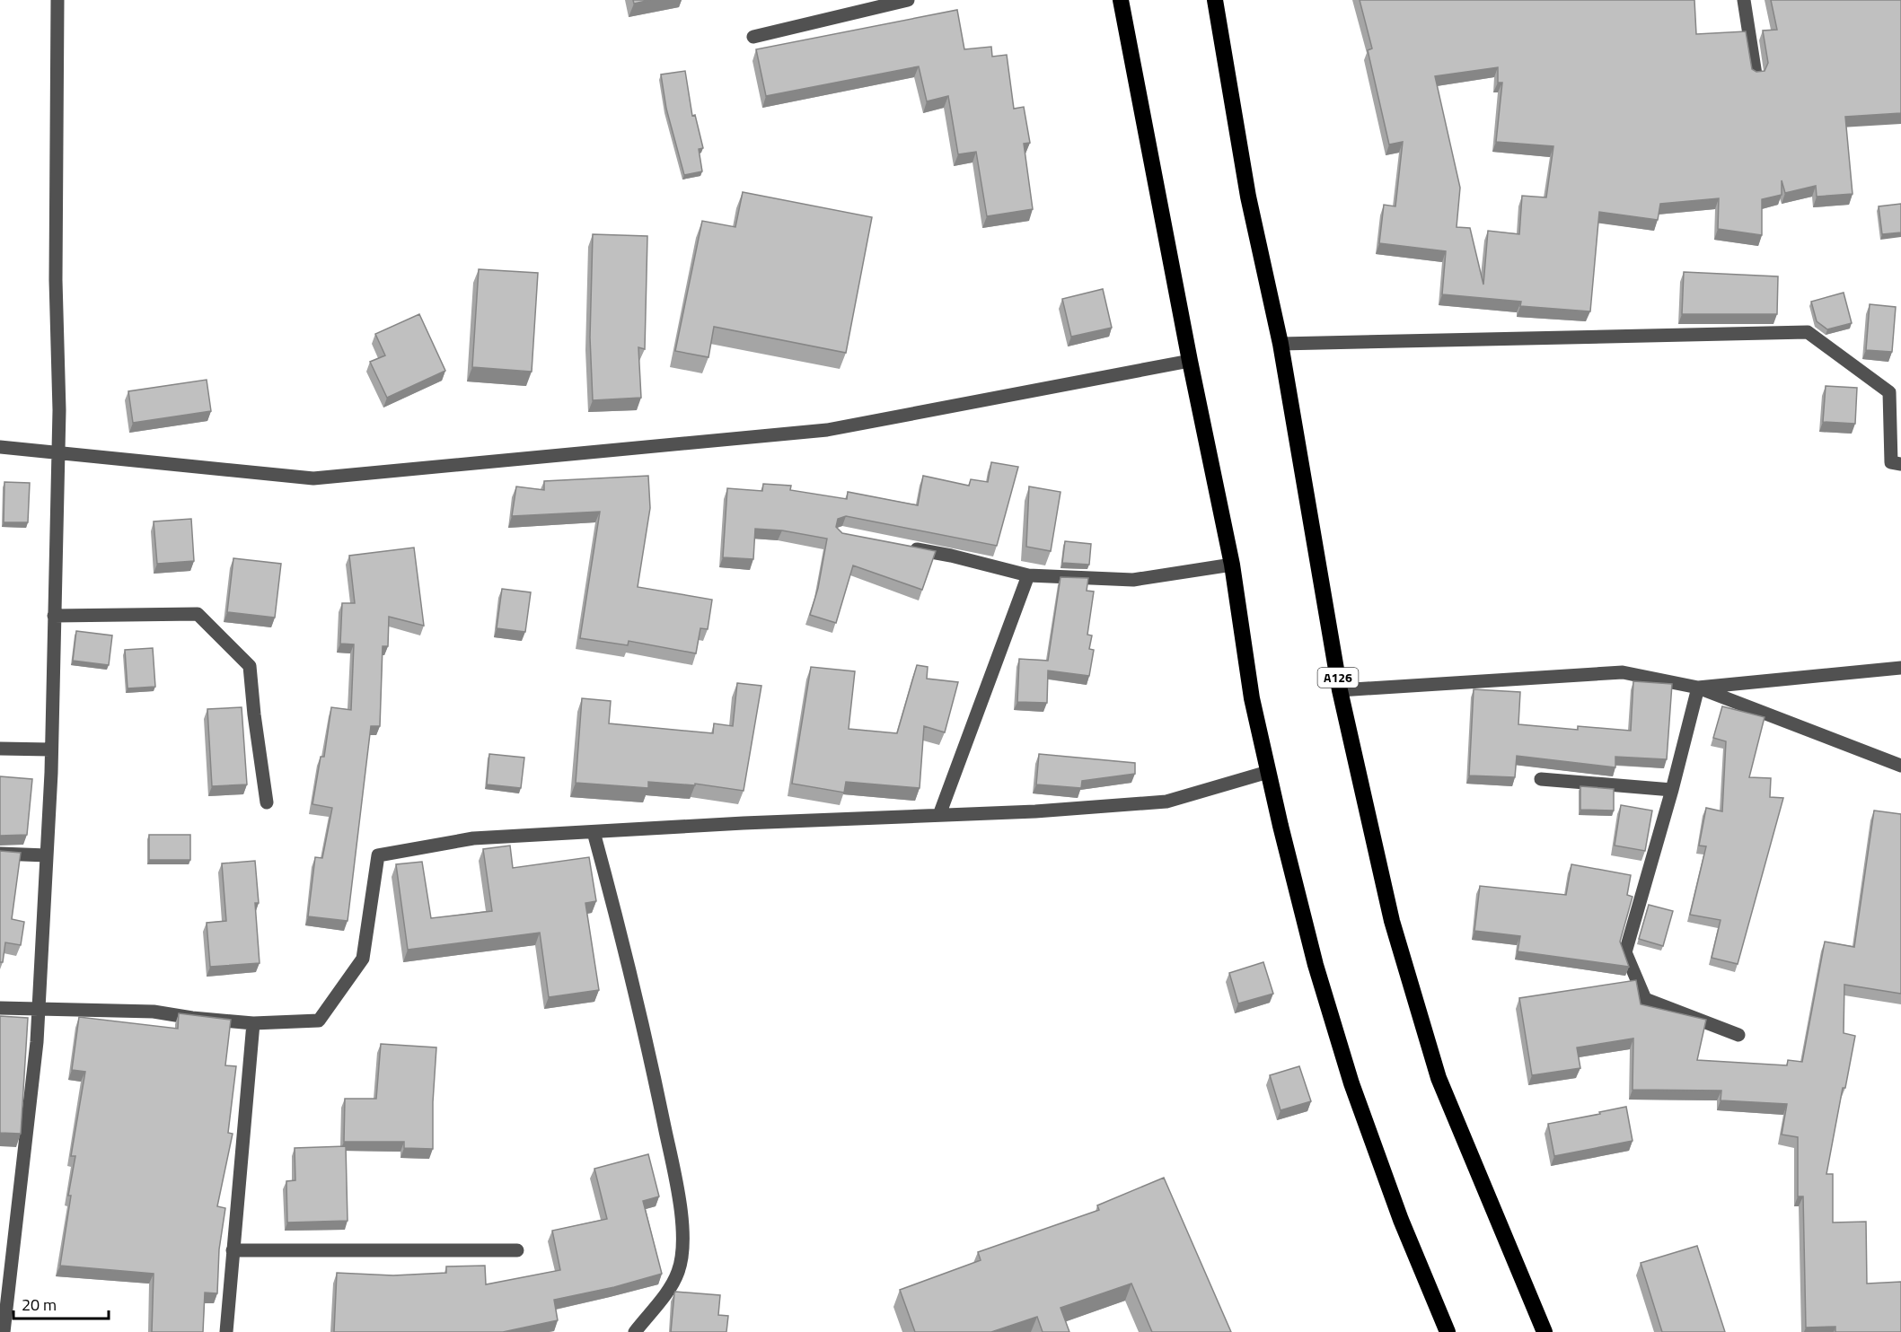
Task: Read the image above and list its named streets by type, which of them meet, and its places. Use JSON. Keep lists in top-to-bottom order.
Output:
{
  "streets": {
    "highway": ["A126"]
  },
  "scale_bar": "20 m"
}
